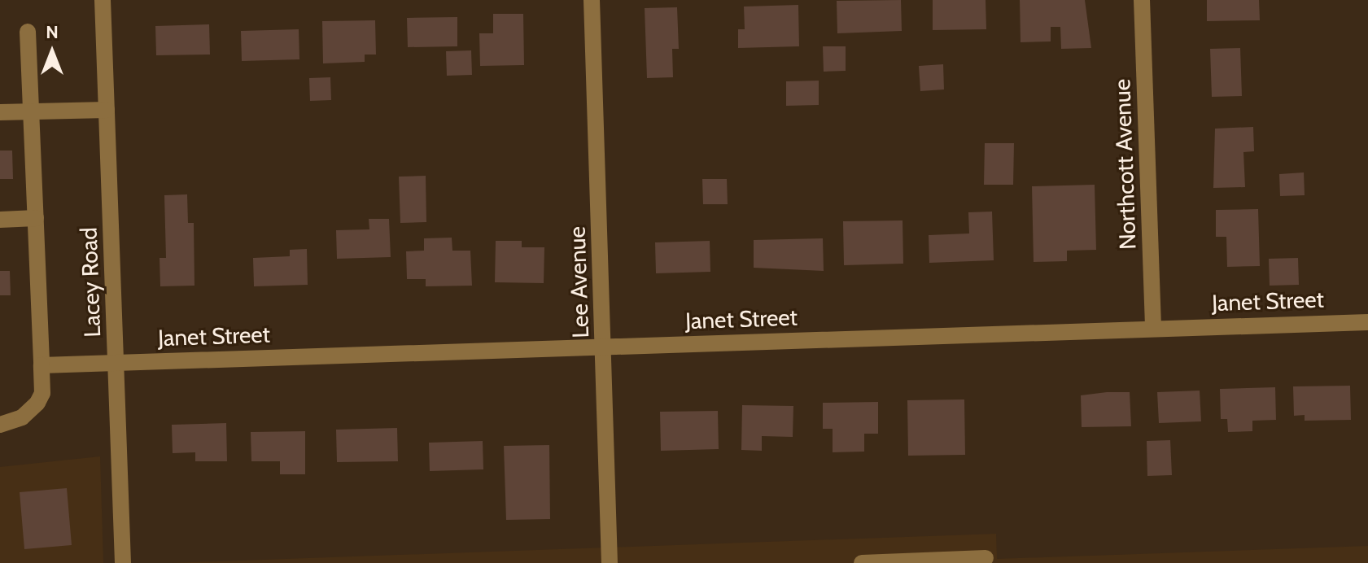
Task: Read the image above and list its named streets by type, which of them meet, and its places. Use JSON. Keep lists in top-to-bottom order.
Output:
{
  "streets": {
    "street": [
      "Northcott Avenue",
      "Lacey Road",
      "Lee Avenue",
      "Janet Street"
    ]
  },
  "crossings": [
    ["Northcott Avenue", "Janet Street"],
    ["Lacey Road", "Janet Street"],
    ["Lee Avenue", "Janet Street"]
  ],
  "north": "top"
}
